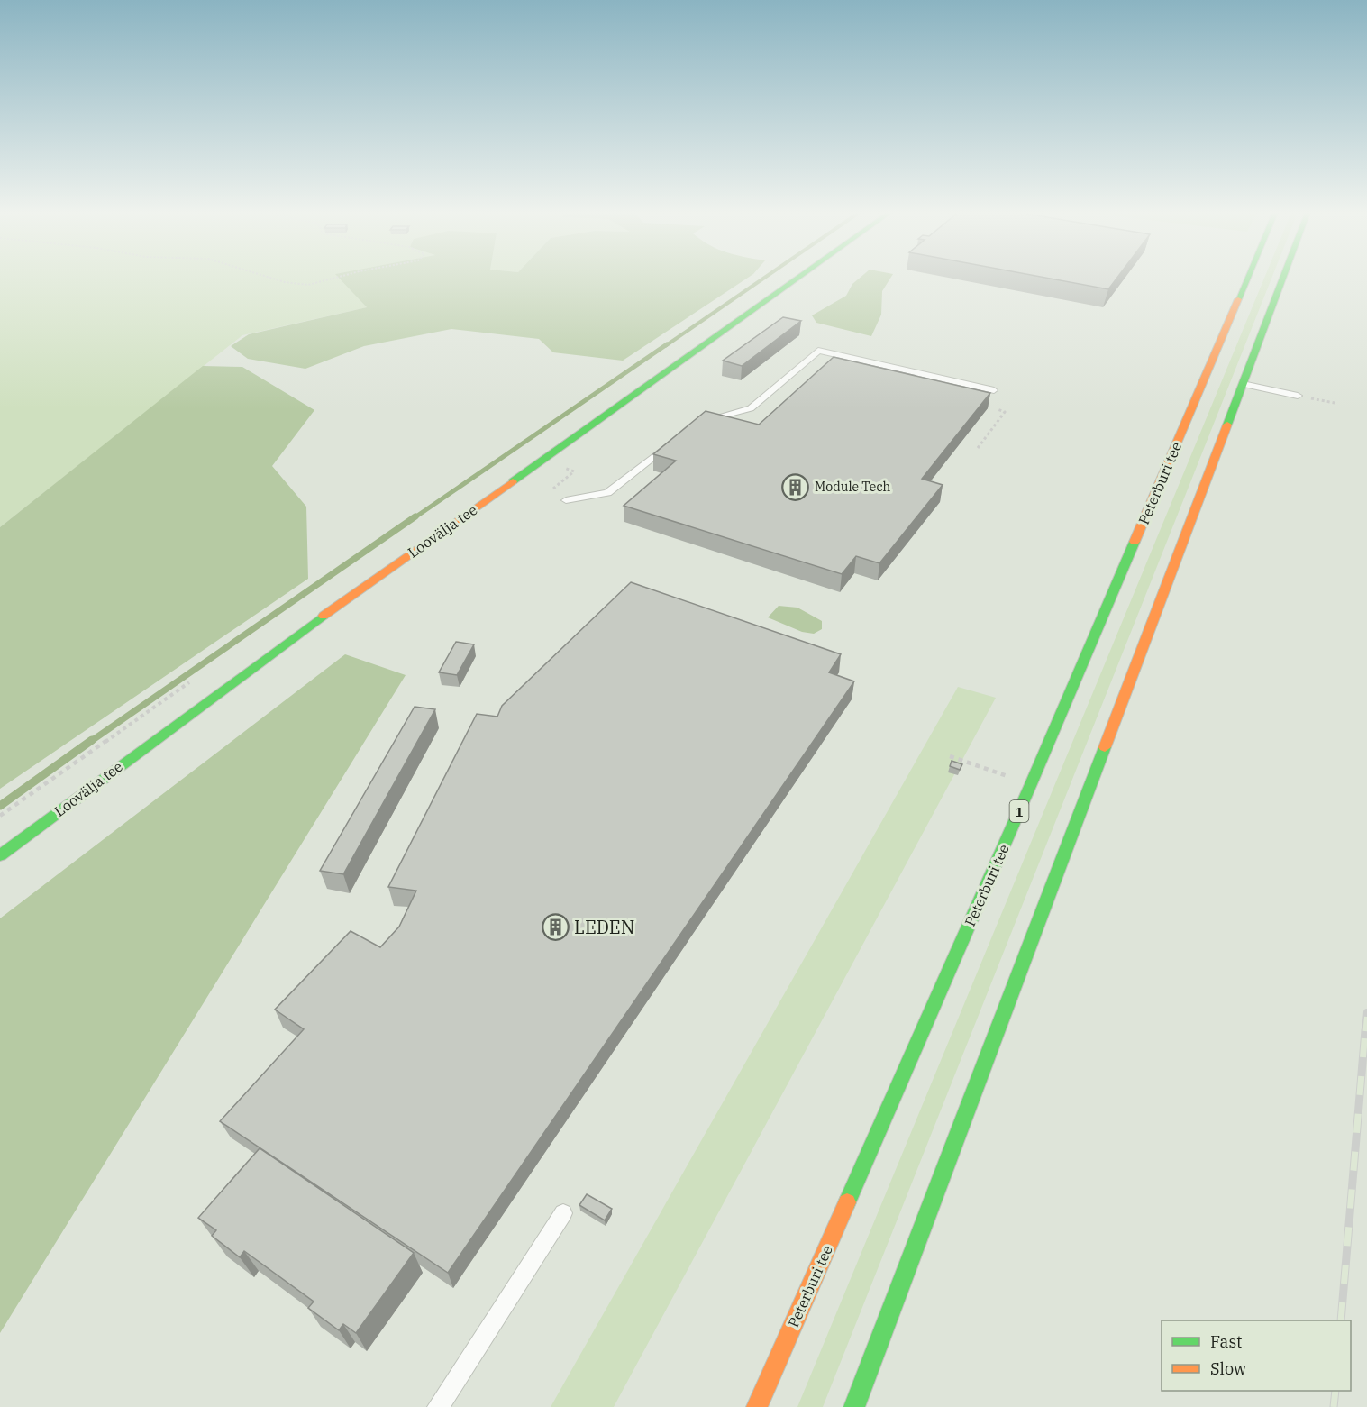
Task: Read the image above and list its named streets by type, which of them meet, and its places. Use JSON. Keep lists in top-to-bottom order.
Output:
{
  "streets": {
    "main road": ["Peterburi tee", "Loovälja tee", "1"]
  },
  "places": {
    "building": ["Module Tech", "LEDEN"]
  },
  "legend": ["Fast", "Slow"]
}
